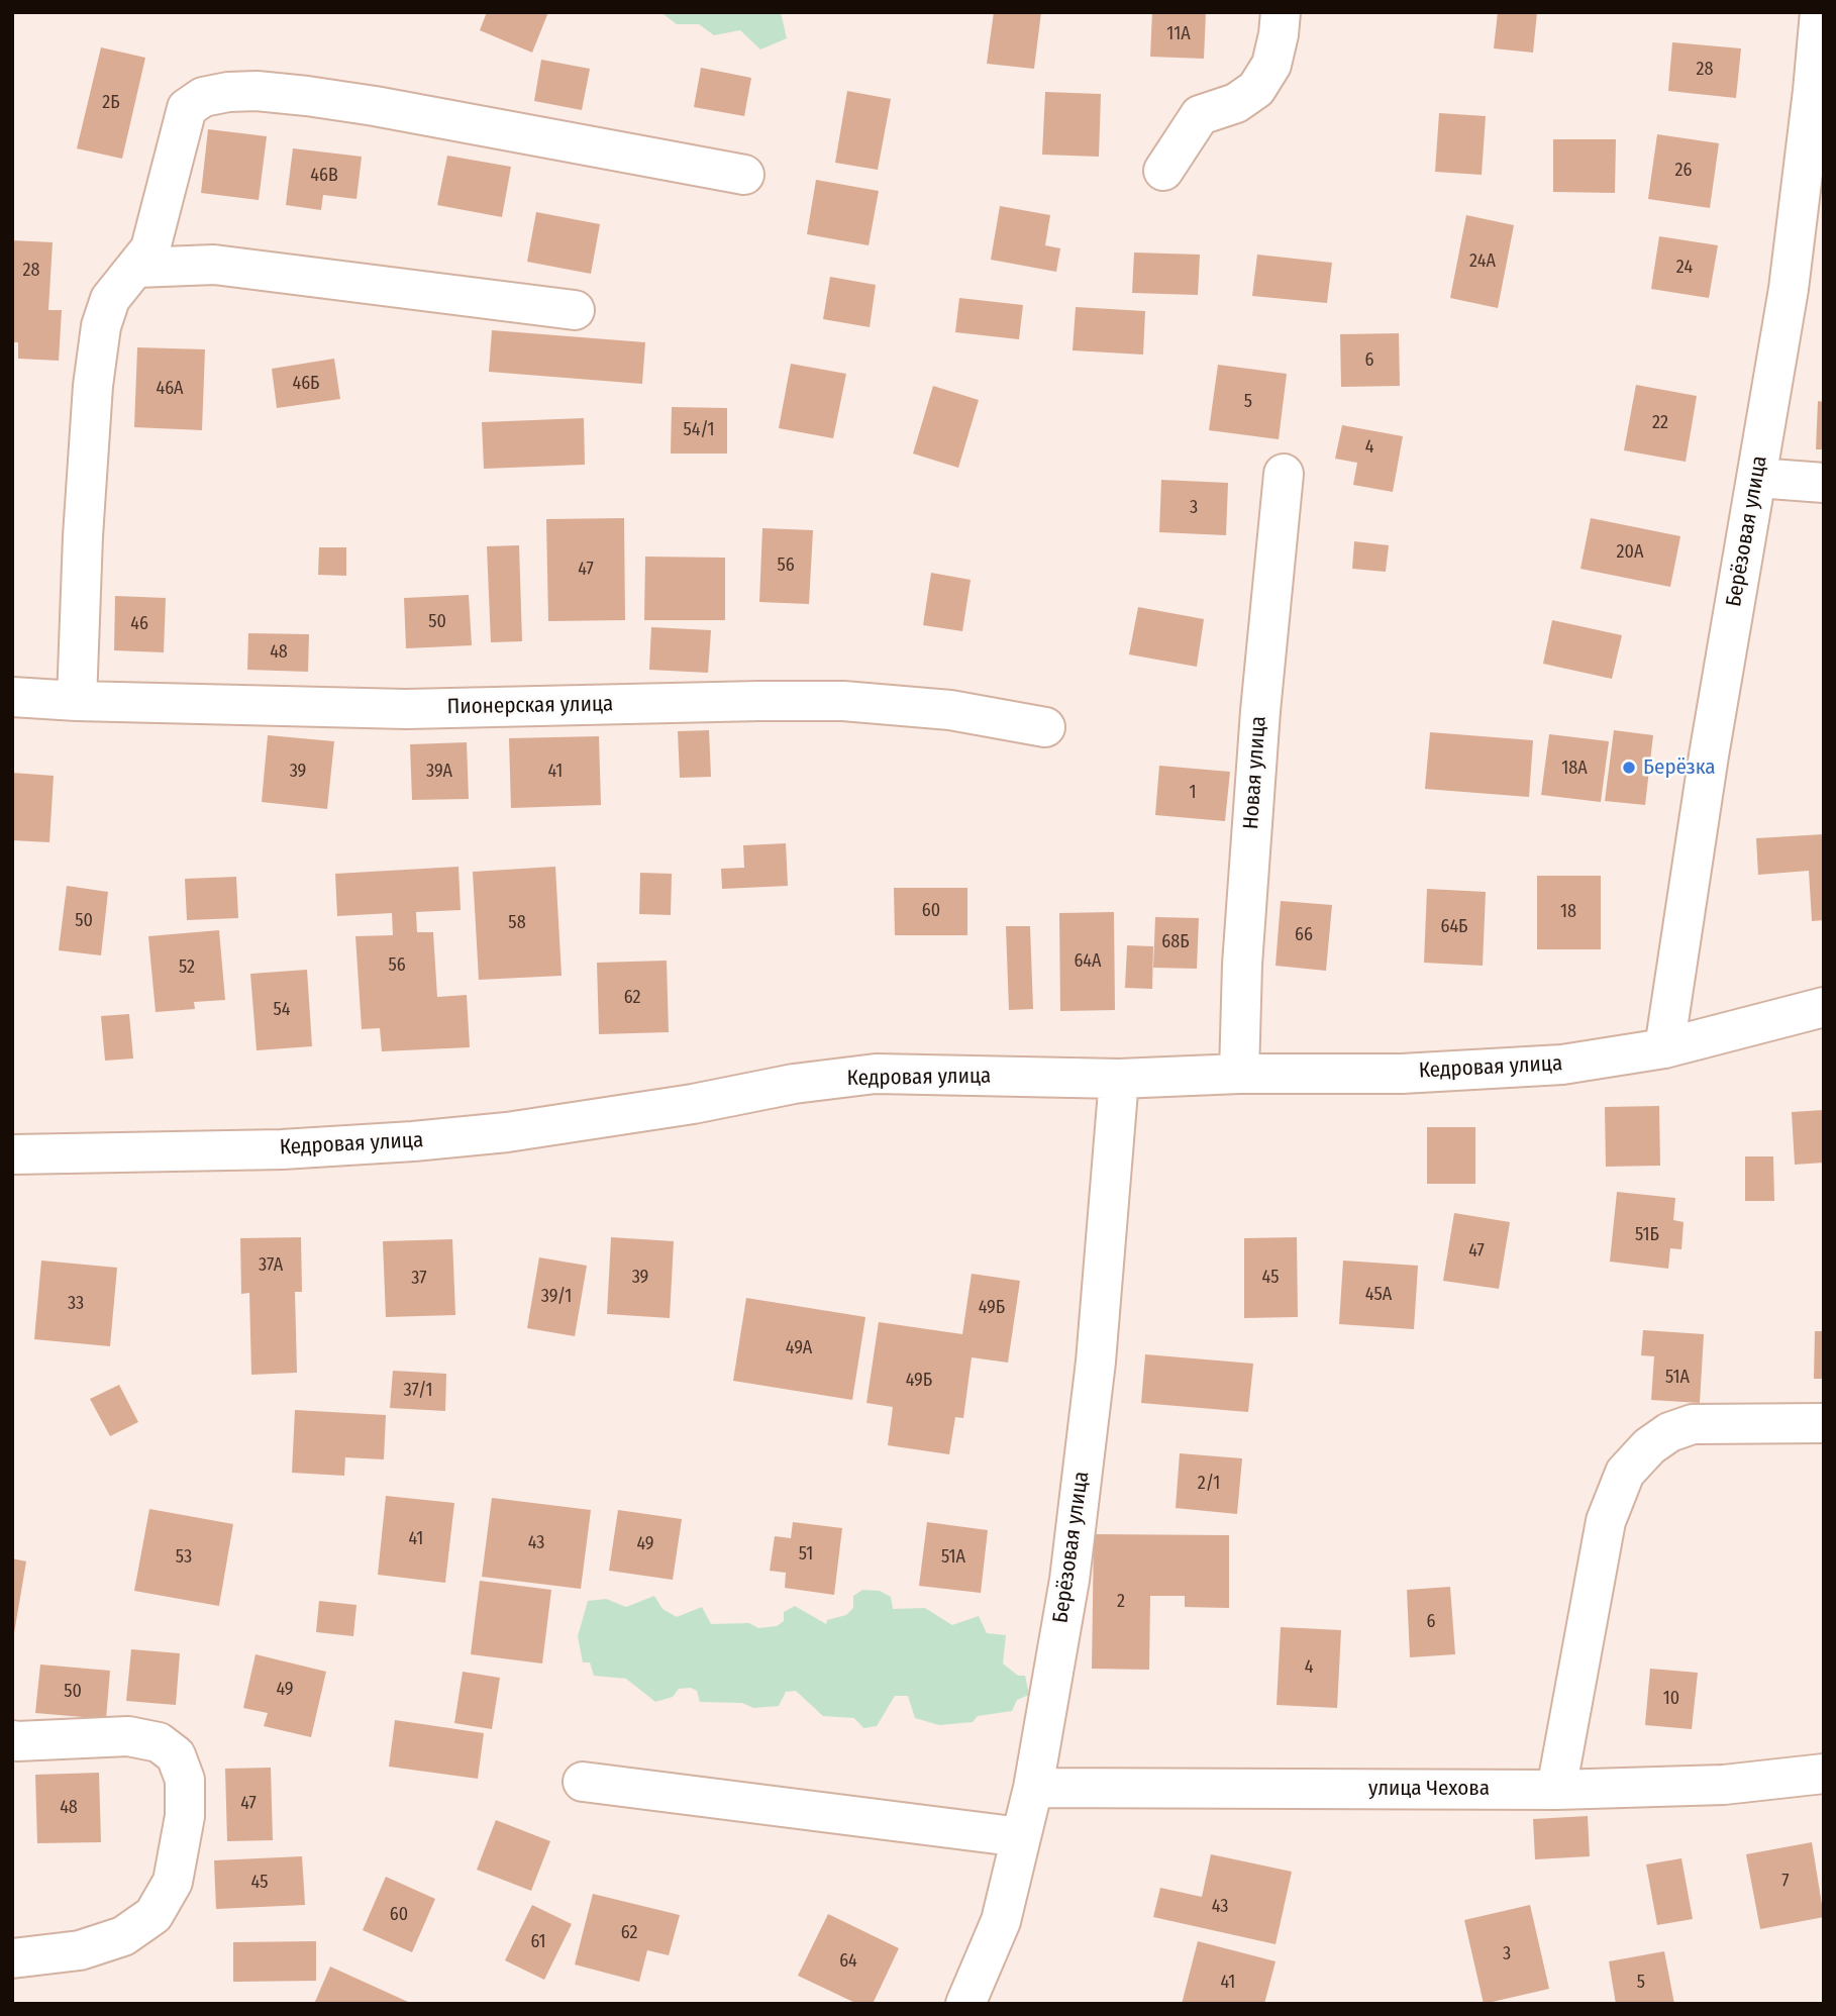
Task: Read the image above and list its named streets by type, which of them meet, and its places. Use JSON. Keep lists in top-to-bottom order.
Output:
{
  "streets": {
    "street": [
      "Берёзовая улица",
      "Пионерская улица",
      "Новая улица",
      "Кедровая улица",
      "улица Чехова"
    ]
  },
  "crossings": [
    ["Берёзовая улица", "Кедровая улица"],
    ["Берёзовая улица", "улица Чехова"],
    ["Новая улица", "Кедровая улица"]
  ],
  "places": ["Берёзка"],
  "house_numbers": [
    "11А",
    "28",
    "2Б",
    "26",
    "46В",
    "24А",
    "24",
    "28",
    "6",
    "46Б",
    "46А",
    "5",
    "22",
    "54/1",
    "4",
    "3",
    "20А",
    "56",
    "47",
    "50",
    "46",
    "48",
    "18А",
    "39",
    "39А",
    "41",
    "1",
    "60",
    "18",
    "50",
    "58",
    "64Б",
    "66",
    "68Б",
    "64А",
    "56",
    "52",
    "62",
    "54",
    "51Б",
    "47",
    "37А",
    "39",
    "45",
    "37",
    "45А",
    "39/1",
    "33",
    "49Б",
    "49А",
    "51А",
    "49Б",
    "37/1",
    "2/1",
    "41",
    "43",
    "49",
    "51",
    "53",
    "51А",
    "2",
    "6",
    "4",
    "49",
    "50",
    "10",
    "47",
    "48",
    "7",
    "45",
    "43",
    "60",
    "62",
    "61",
    "3",
    "64",
    "41",
    "5"
  ]
}
